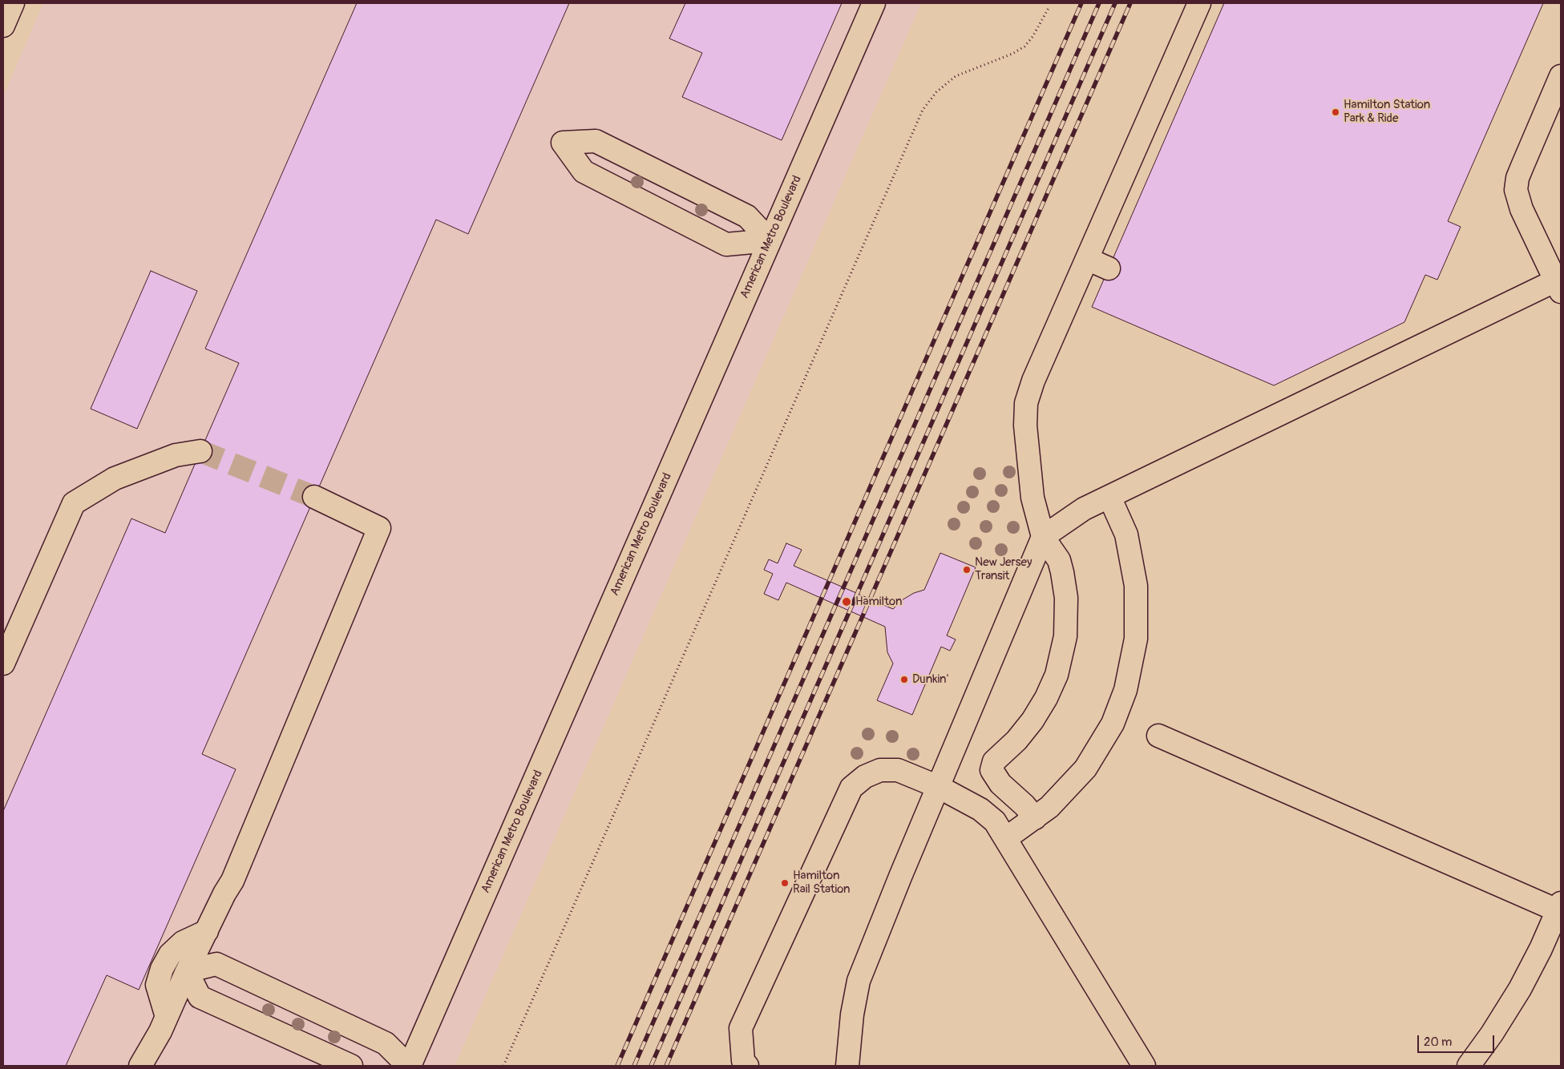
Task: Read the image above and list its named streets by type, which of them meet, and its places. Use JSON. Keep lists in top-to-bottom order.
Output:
{
  "streets": {
    "street": ["American Metro Boulevard"]
  },
  "places": [
    "Hamilton Station Park & Ride",
    "New Jersey Transit",
    "Hamilton",
    "Dunkin'",
    "Hamilton Rail Station"
  ],
  "scale_bar": "20 m"
}
